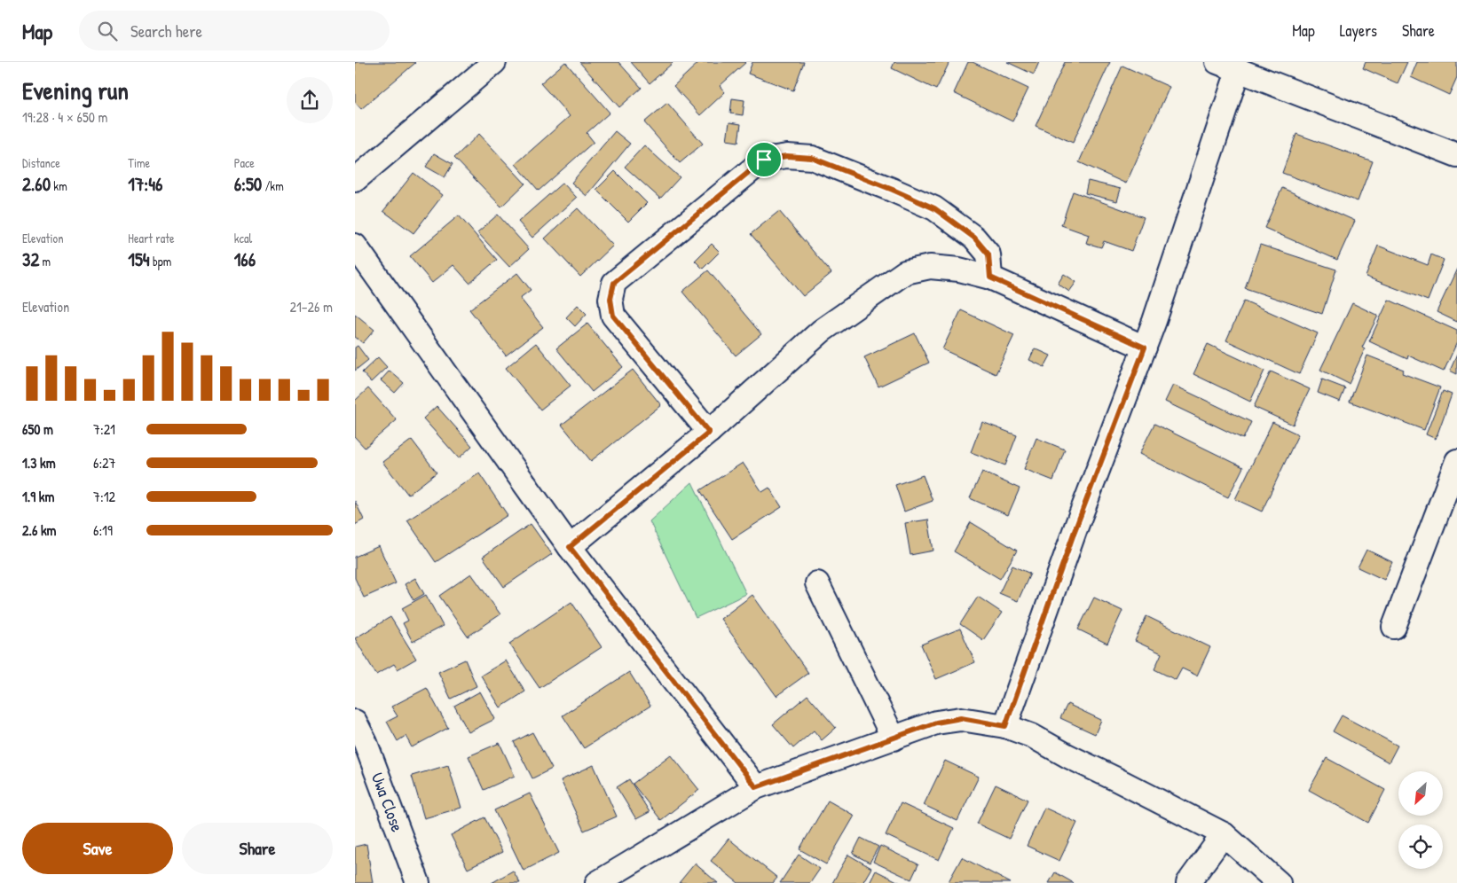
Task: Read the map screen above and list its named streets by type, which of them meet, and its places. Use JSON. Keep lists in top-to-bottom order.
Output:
{
  "streets": {
    "street": ["Uwa Close"]
  },
  "north": "bottom left",
  "page": {
    "header": "Map",
    "search": "Search here",
    "nav": ["Map", "Layers", "Share"],
    "heading": ["Evening run", "19:28 · 4 × 650 m"],
    "stats": [
      ["Distance", "2.60 km"],
      ["Time", "17:46"],
      ["Pace", "6:50 /km"],
      ["Elevation", "32 m"],
      ["Heart rate", "154 bpm"],
      ["kcal", "166"]
    ],
    "chart": ["Elevation", "21–26 m"],
    "list": [
      {
        "name": "650 m",
        "note": "7:21"
      },
      {
        "name": "1.3 km",
        "note": "6:27"
      },
      {
        "name": "1.9 km",
        "note": "7:12"
      },
      {
        "name": "2.6 km",
        "note": "6:19"
      }
    ],
    "buttons": ["Save", "Share"]
  }
}
